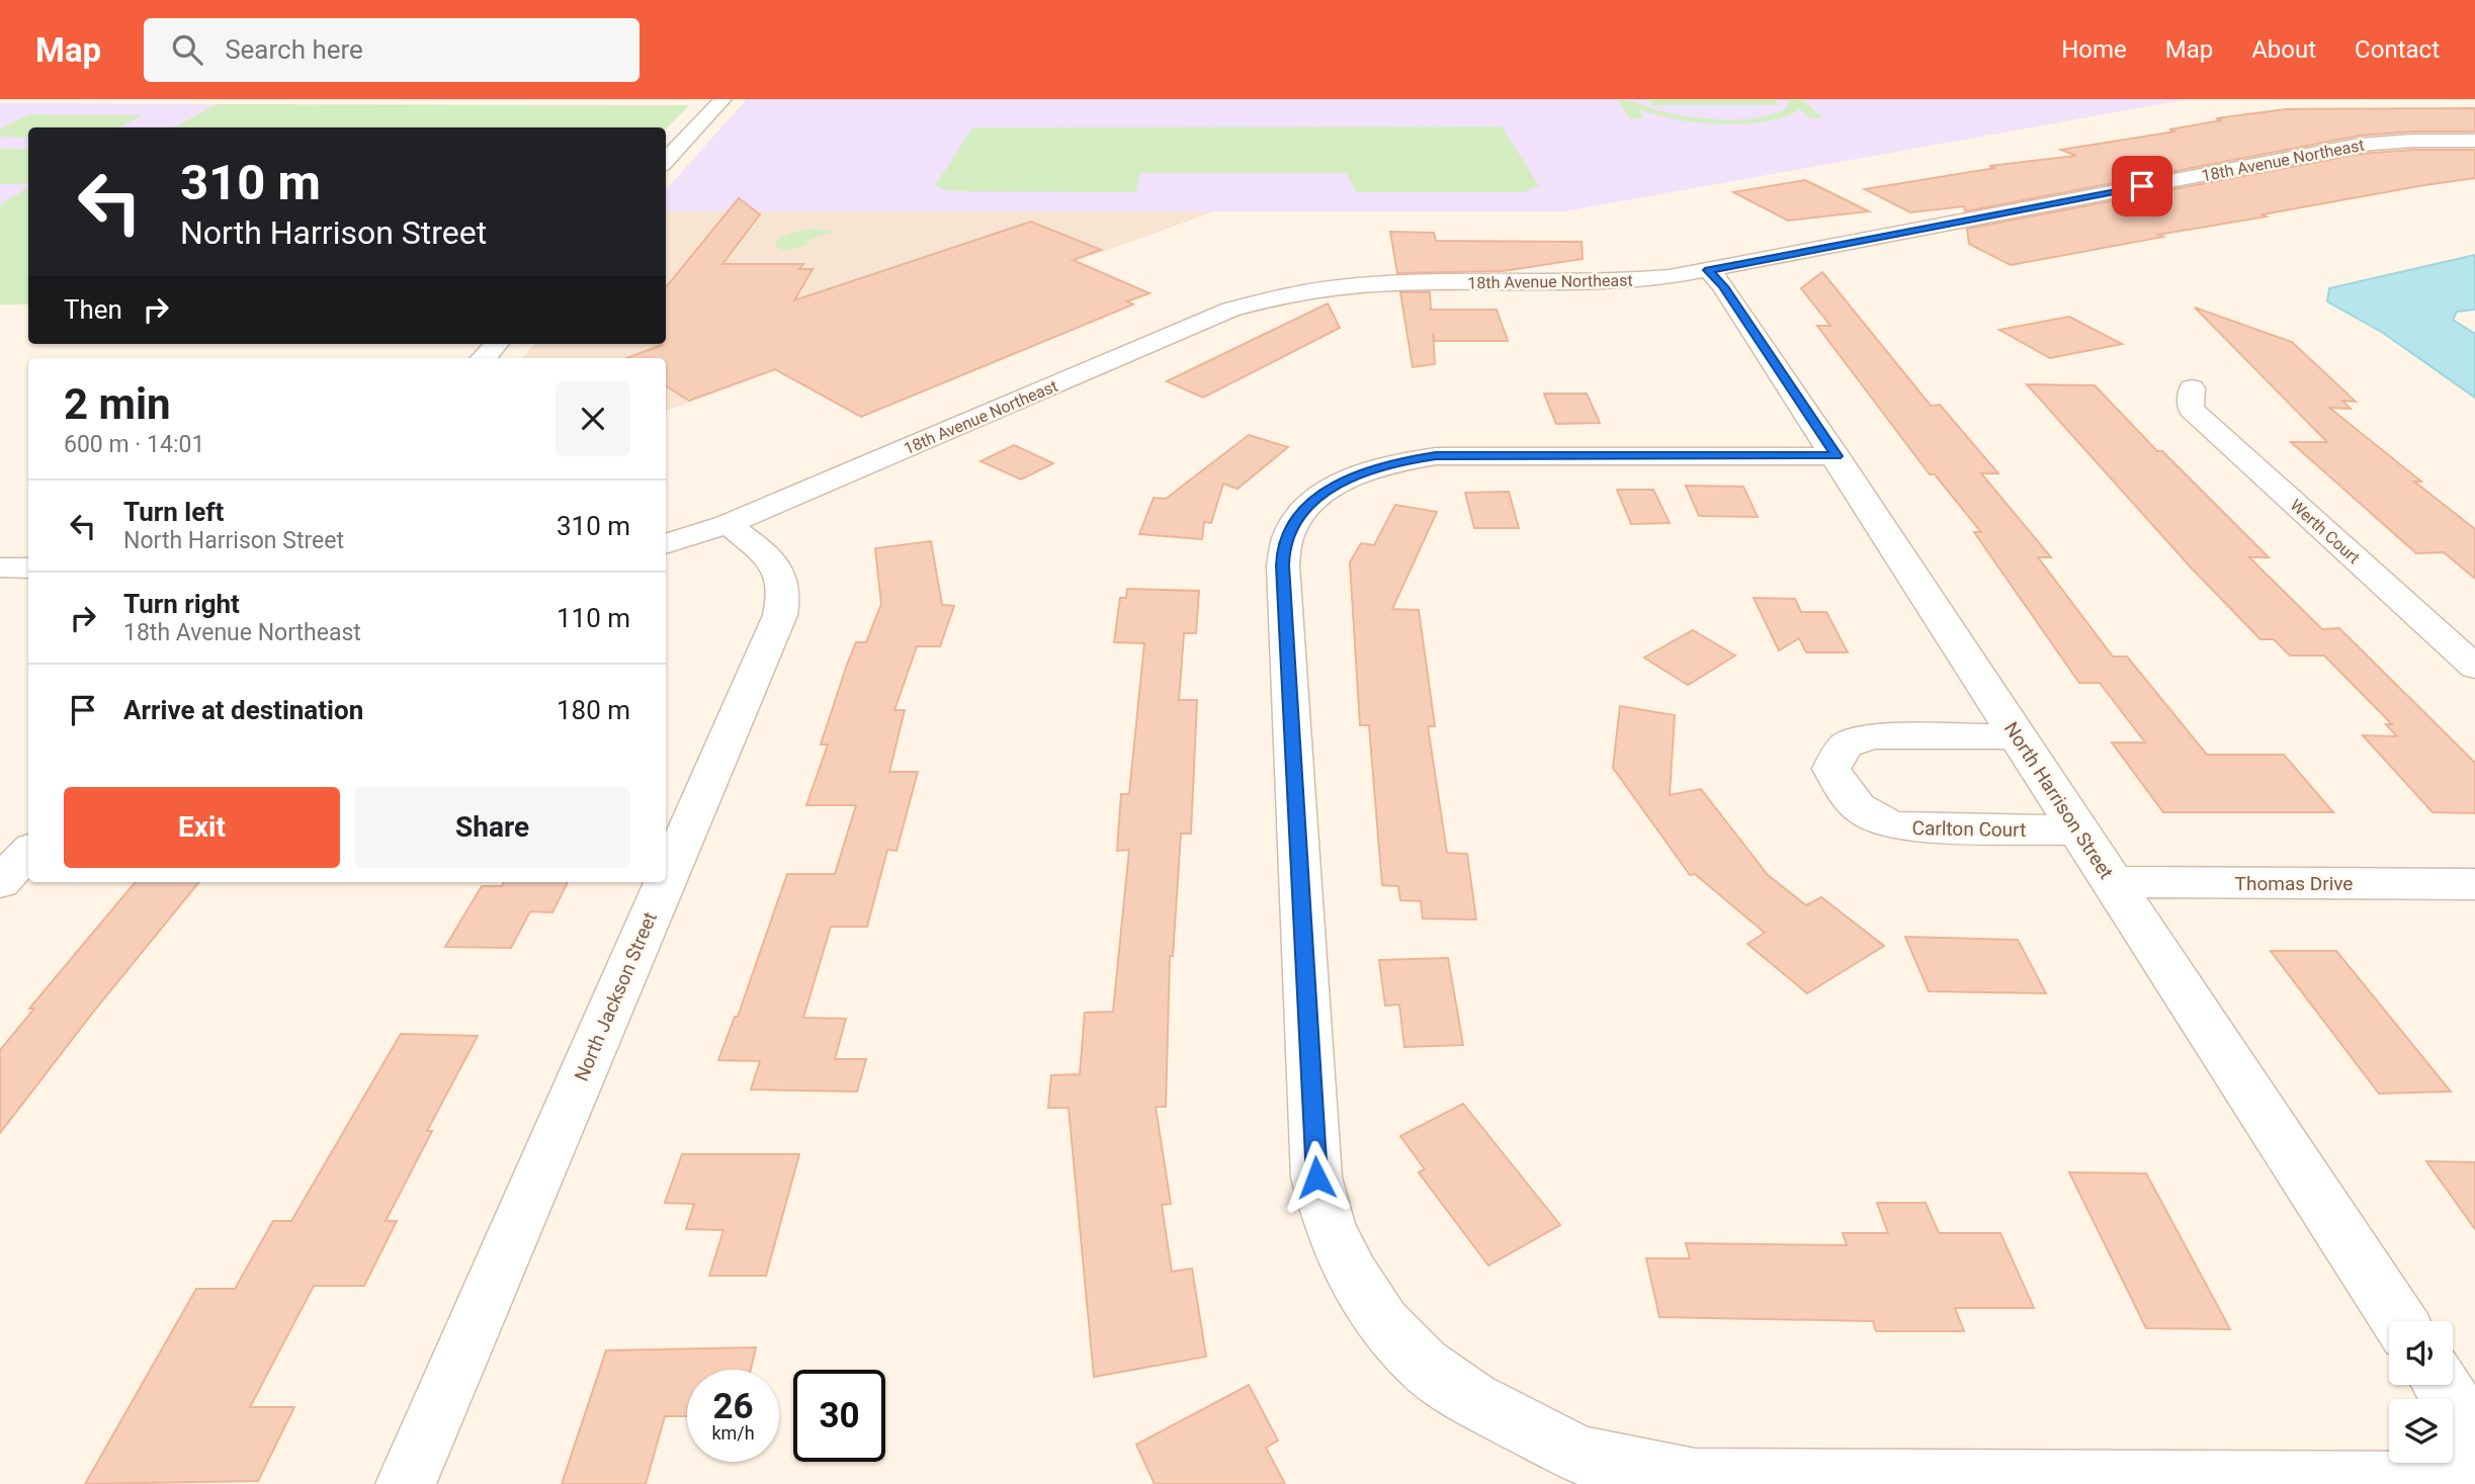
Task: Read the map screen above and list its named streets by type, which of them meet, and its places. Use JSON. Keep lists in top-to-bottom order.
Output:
{
  "streets": {
    "street": [
      "18th Avenue Northeast",
      "Werth Court",
      "North Harrison Street",
      "Carlton Court",
      "Thomas Drive",
      "North Jackson Street"
    ]
  },
  "crossings": [
    ["18th Avenue Northeast", "North Harrison Street"],
    ["18th Avenue Northeast", "North Jackson Street"],
    ["North Harrison Street", "Carlton Court"],
    ["North Harrison Street", "Thomas Drive"]
  ],
  "page": {
    "header": "Map",
    "search": "Search here",
    "nav": [
      "Home",
      "Map",
      "About",
      "Contact"
    ],
    "turn": ["310 m", "North Harrison Street"],
    "then": "Then",
    "heading": ["2 min", "600 m · 14:01"],
    "list": [
      {
        "name": "Turn left",
        "note": "North Harrison Street",
        "value": "310 m"
      },
      {
        "name": "Turn right",
        "note": "18th Avenue Northeast",
        "value": "110 m"
      },
      {
        "name": "Arrive at destination",
        "value": "180 m"
      }
    ],
    "buttons": ["Exit", "Share"],
    "speed": "26 km/h",
    "limit": "30"
  }
}
